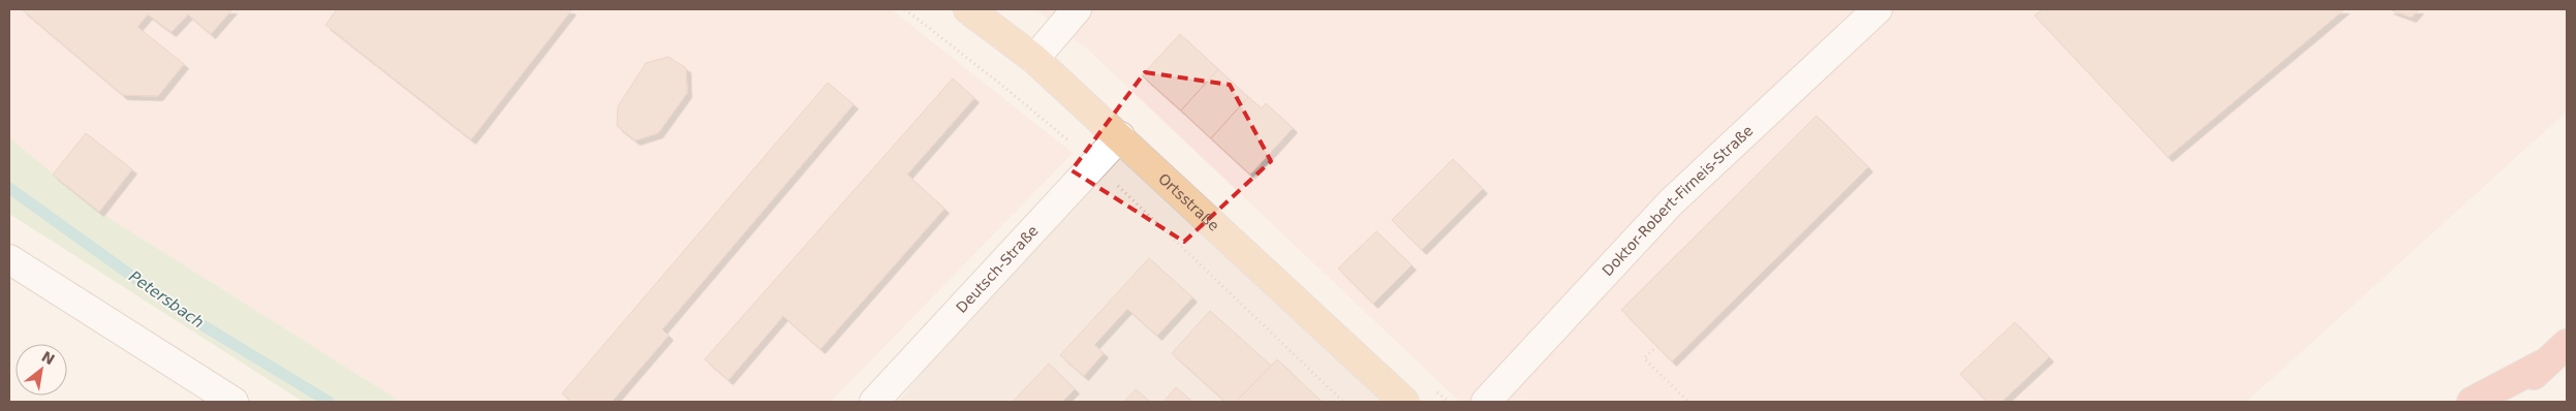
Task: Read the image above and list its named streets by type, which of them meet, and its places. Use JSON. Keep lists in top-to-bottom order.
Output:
{
  "streets": {
    "main road": ["Ortsstraße"],
    "street": ["Doktor-Robert-Firneis-Straße", "Deutsch-Straße"]
  },
  "crossings": [
    ["Ortsstraße", "Deutsch-Straße"]
  ],
  "water": ["Petersbach"],
  "north": "top right"
}
